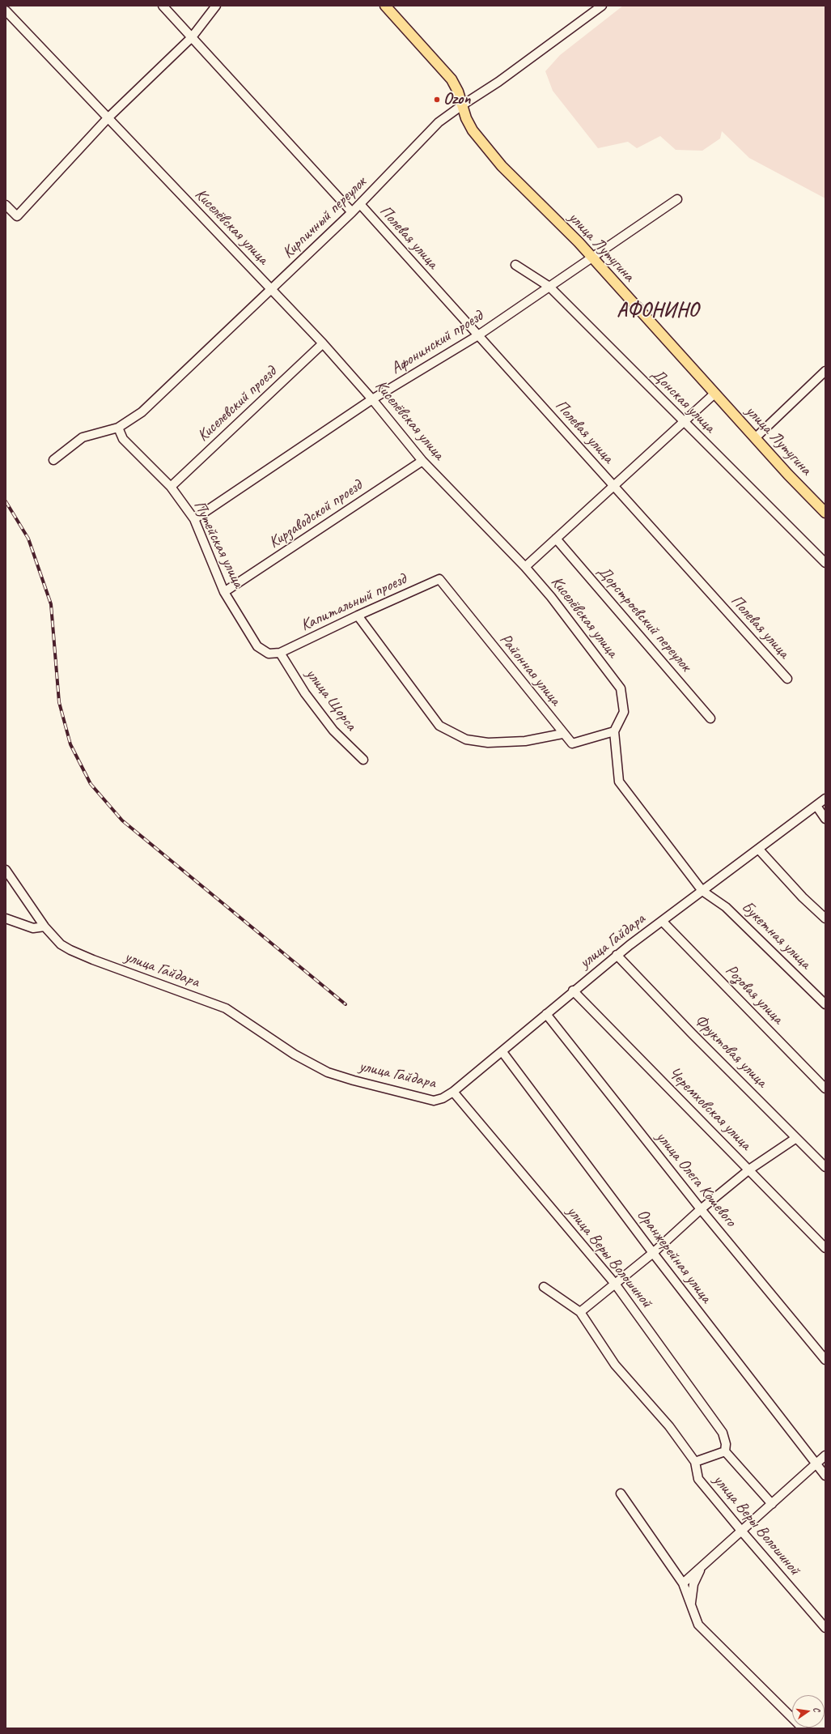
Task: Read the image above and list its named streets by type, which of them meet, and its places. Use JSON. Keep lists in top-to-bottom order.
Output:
{
  "streets": {
    "main road": ["улица Лутугина"],
    "street": [
      "Кирпичный переулок",
      "Киселёвская улица",
      "Полевая улица",
      "Афонинский проезд",
      "Донская улица",
      "Киселевский проезд",
      "Кирзаводской проезд",
      "Путейская улица",
      "Капитальный проезд",
      "Дорстроевский переулок",
      "Районная улица",
      "улица Щорса",
      "Букетная улица",
      "улица Гайдара",
      "Розовая улица",
      "Фруктовая улица",
      "Черемховская улица",
      "улица Олега Кошевого",
      "Оранжерейная улица",
      "улица Веры Волошиной"
    ]
  },
  "crossings": [
    ["Кирпичный переулок", "Киселёвская улица"],
    ["Кирпичный переулок", "Полевая улица"],
    ["Кирпичный переулок", "улица Лутугина"],
    ["Кирпичный переулок", "Путейская улица"],
    ["Киселёвская улица", "Афонинский проезд"],
    ["Киселёвская улица", "Киселевский проезд"],
    ["Киселёвская улица", "Кирзаводской проезд"],
    ["Киселёвская улица", "Районная улица"],
    ["Полевая улица", "Афонинский проезд"],
    ["улица Лутугина", "Афонинский проезд"],
    ["Афонинский проезд", "Донская улица"],
    ["Афонинский проезд", "Путейская улица"],
    ["Киселевский проезд", "Путейская улица"],
    ["Кирзаводской проезд", "Путейская улица"],
    ["Путейская улица", "Капитальный проезд"],
    ["Путейская улица", "улица Щорса"],
    ["Капитальный проезд", "Районная улица"],
    ["Капитальный проезд", "улица Щорса"],
    ["Букетная улица", "улица Гайдара"],
    ["улица Гайдара", "Розовая улица"],
    ["улица Гайдара", "Фруктовая улица"],
    ["улица Гайдара", "Черемховская улица"],
    ["улица Гайдара", "улица Олега Кошевого"],
    ["улица Гайдара", "Оранжерейная улица"],
    ["улица Гайдара", "улица Веры Волошиной"]
  ],
  "districts": ["АФОНИНО"],
  "places": ["Ozon"],
  "north": "right"
}
